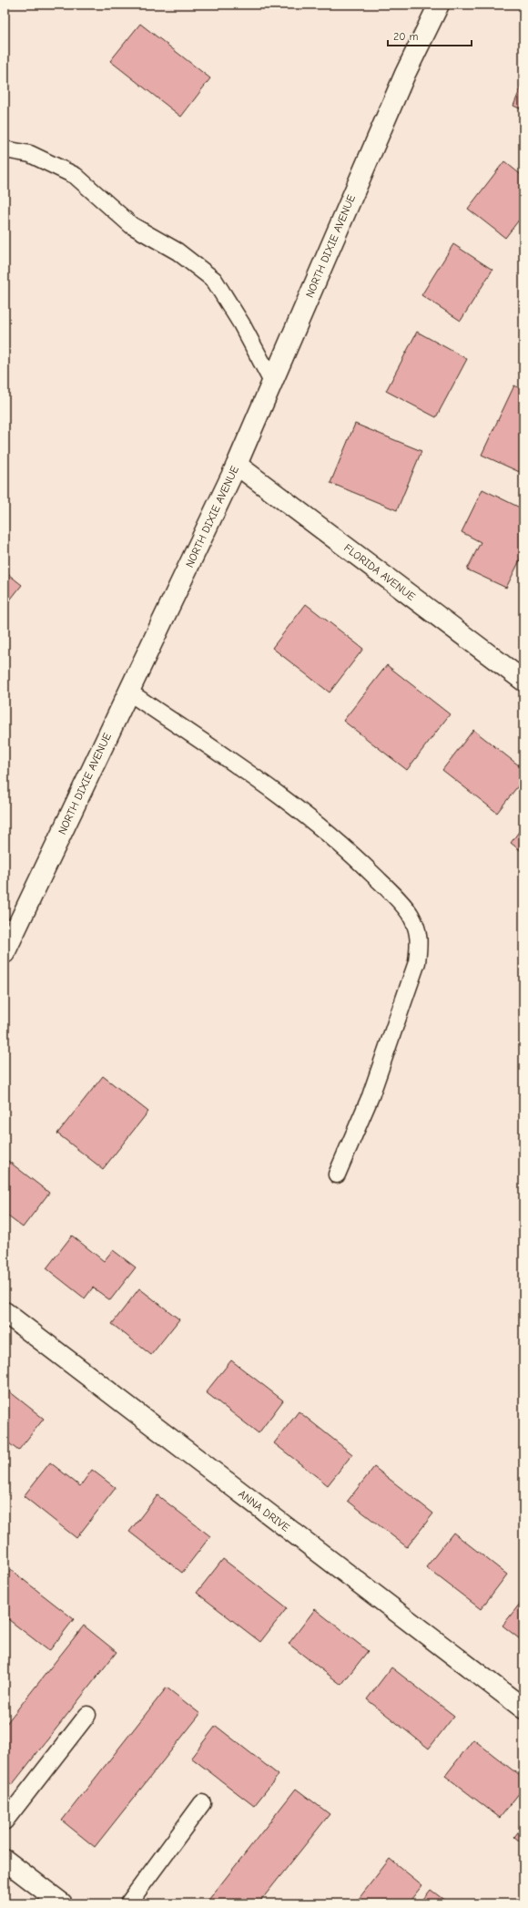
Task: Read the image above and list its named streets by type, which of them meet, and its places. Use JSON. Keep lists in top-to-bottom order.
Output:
{
  "streets": {
    "street": ["NORTH DIXIE AVENUE", "FLORIDA AVENUE", "ANNA DRIVE"]
  },
  "crossings": [
    ["NORTH DIXIE AVENUE", "FLORIDA AVENUE"]
  ],
  "scale_bar": "20 m"
}
